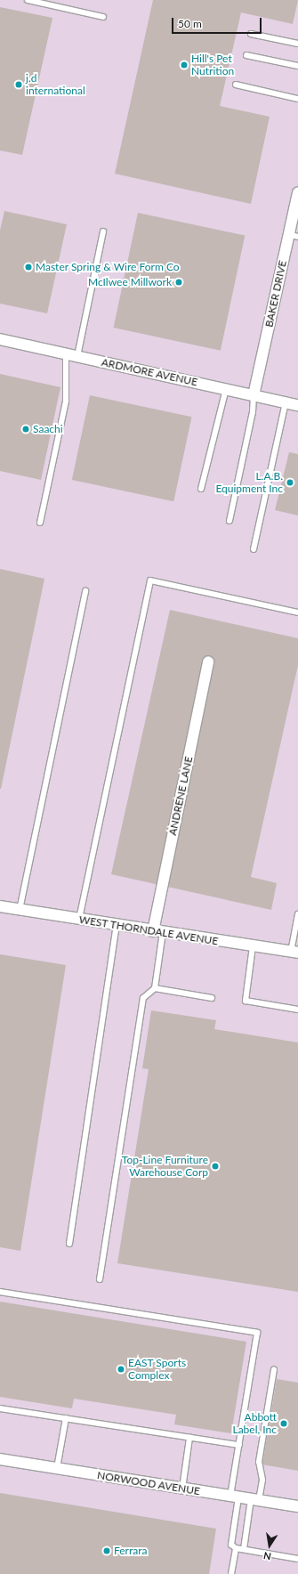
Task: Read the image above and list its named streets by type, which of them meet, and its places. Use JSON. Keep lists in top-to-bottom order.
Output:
{
  "streets": {
    "street": [
      "BAKER DRIVE",
      "ARDMORE AVENUE",
      "ANDRENE LANE",
      "WEST THORNDALE AVENUE",
      "NORWOOD AVENUE"
    ]
  },
  "crossings": [
    ["BAKER DRIVE", "ARDMORE AVENUE"],
    ["ANDRENE LANE", "WEST THORNDALE AVENUE"]
  ],
  "places": [
    "Hill's Pet Nutrition",
    "j.d international",
    "Master Spring & Wire Form Co",
    "McIlwee Millwork",
    "Saachi",
    "L.A.B. Equipment Inc",
    "Top-Line Furniture Warehouse Corp",
    "EAST Sports Complex",
    "Abbott Label, Inc",
    "Ferrara"
  ],
  "scale_bar": "50 m",
  "north": "bottom"
}
